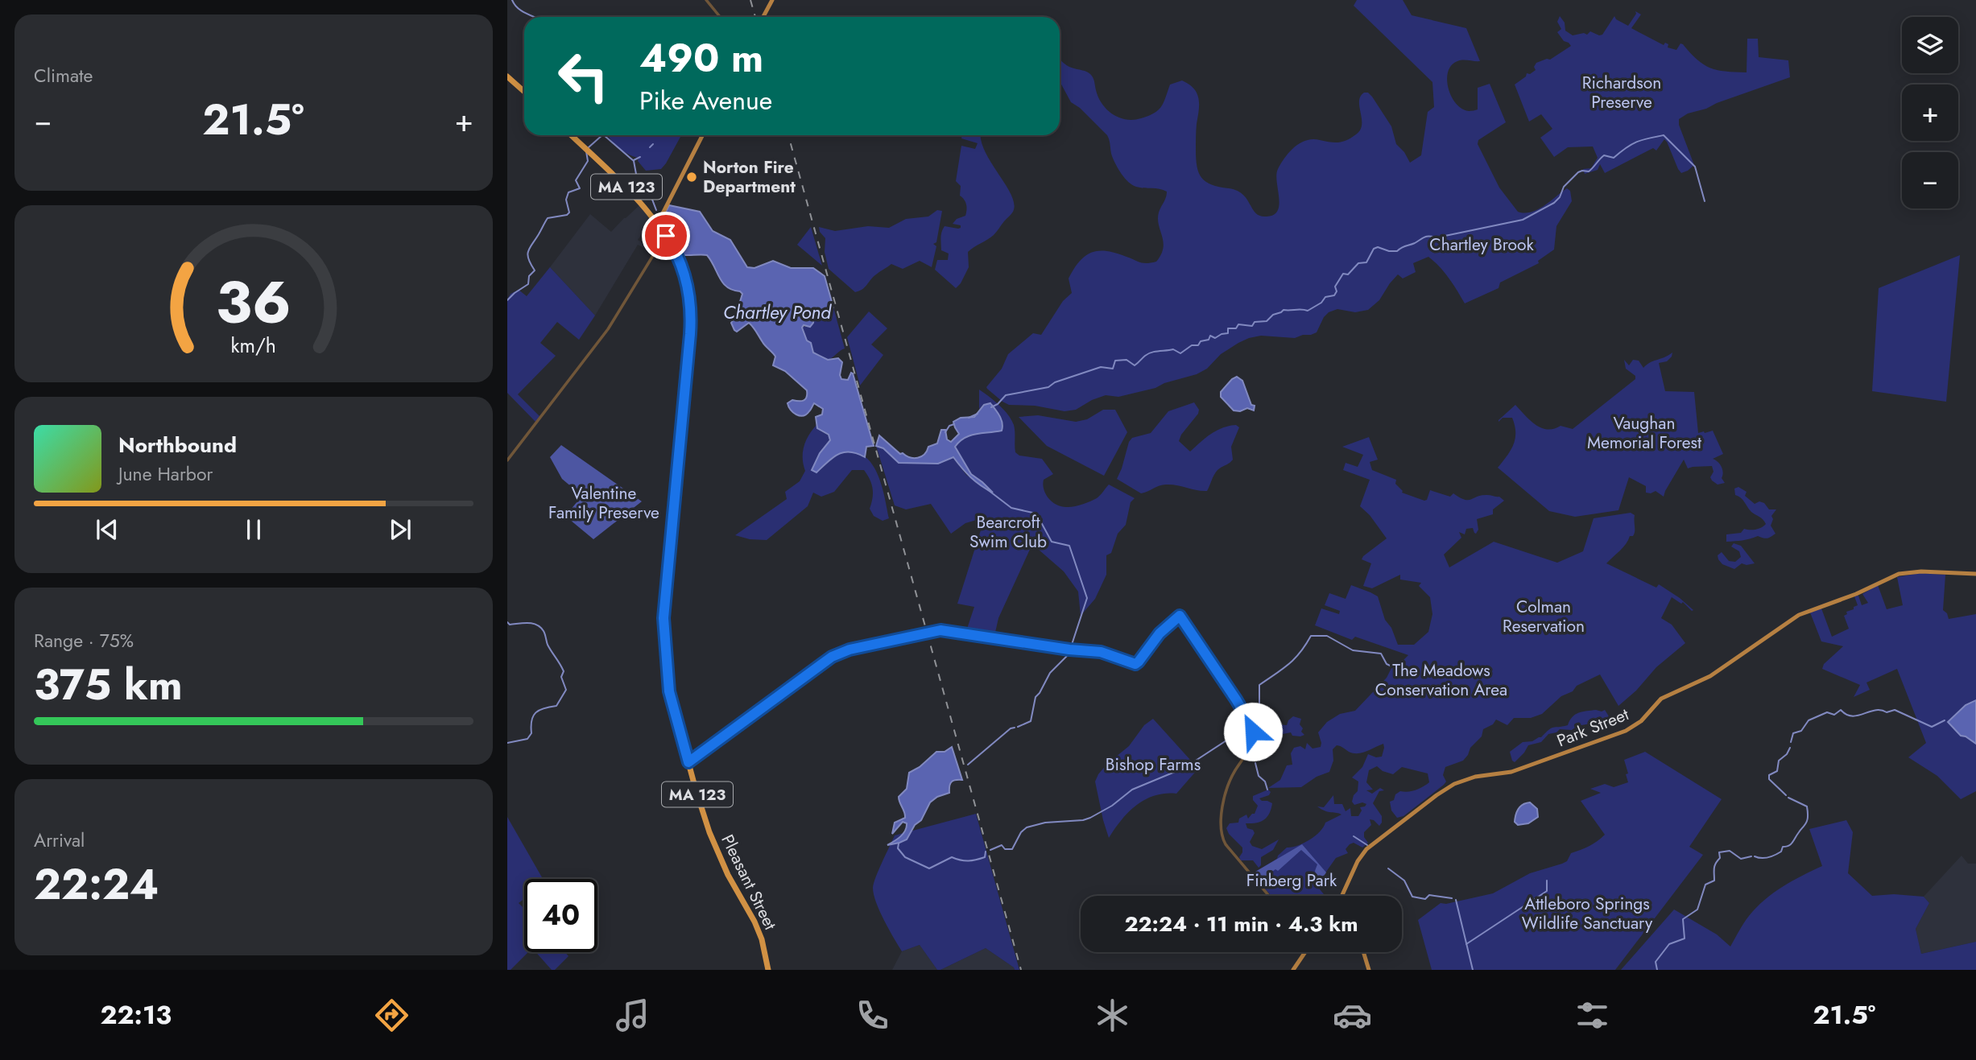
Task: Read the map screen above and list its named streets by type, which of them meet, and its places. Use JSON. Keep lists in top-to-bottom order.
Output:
{
  "streets": {
    "highway": ["MA 123", "Pleasant Street"],
    "main road": ["Park Street"]
  },
  "crossings": [
    ["MA 123", "Pleasant Street"]
  ],
  "water": ["Chartley Pond"],
  "parks": [
    "Richardson Preserve",
    "Chartley Brook",
    "Vaughan Memorial Forest",
    "Valentine Family Preserve",
    "Bearcroft Swim Club",
    "Colman Reservation",
    "The Meadows Conservation Area",
    "Bishop Farms",
    "Finberg Park",
    "Attleboro Springs Wildlife Sanctuary"
  ],
  "places": ["Norton Fire Department"],
  "page": {
    "tile": [
      "Climate",
      ["Range · 75%", "375 km"],
      ["Arrival", "22:24"]
    ],
    "map_buttons": ["+", "−"],
    "turn": ["490 m", "Pike Avenue"],
    "heat": ["−", "21.5°", "+"],
    "song": ["Northbound", "June Harbor"],
    "limit": "40",
    "trip": "22:24 · 11 min · 4.3 km",
    "tabs": ["22:13", "21.5°"],
    "gauge": ["36", "km/h"]
  }
}
